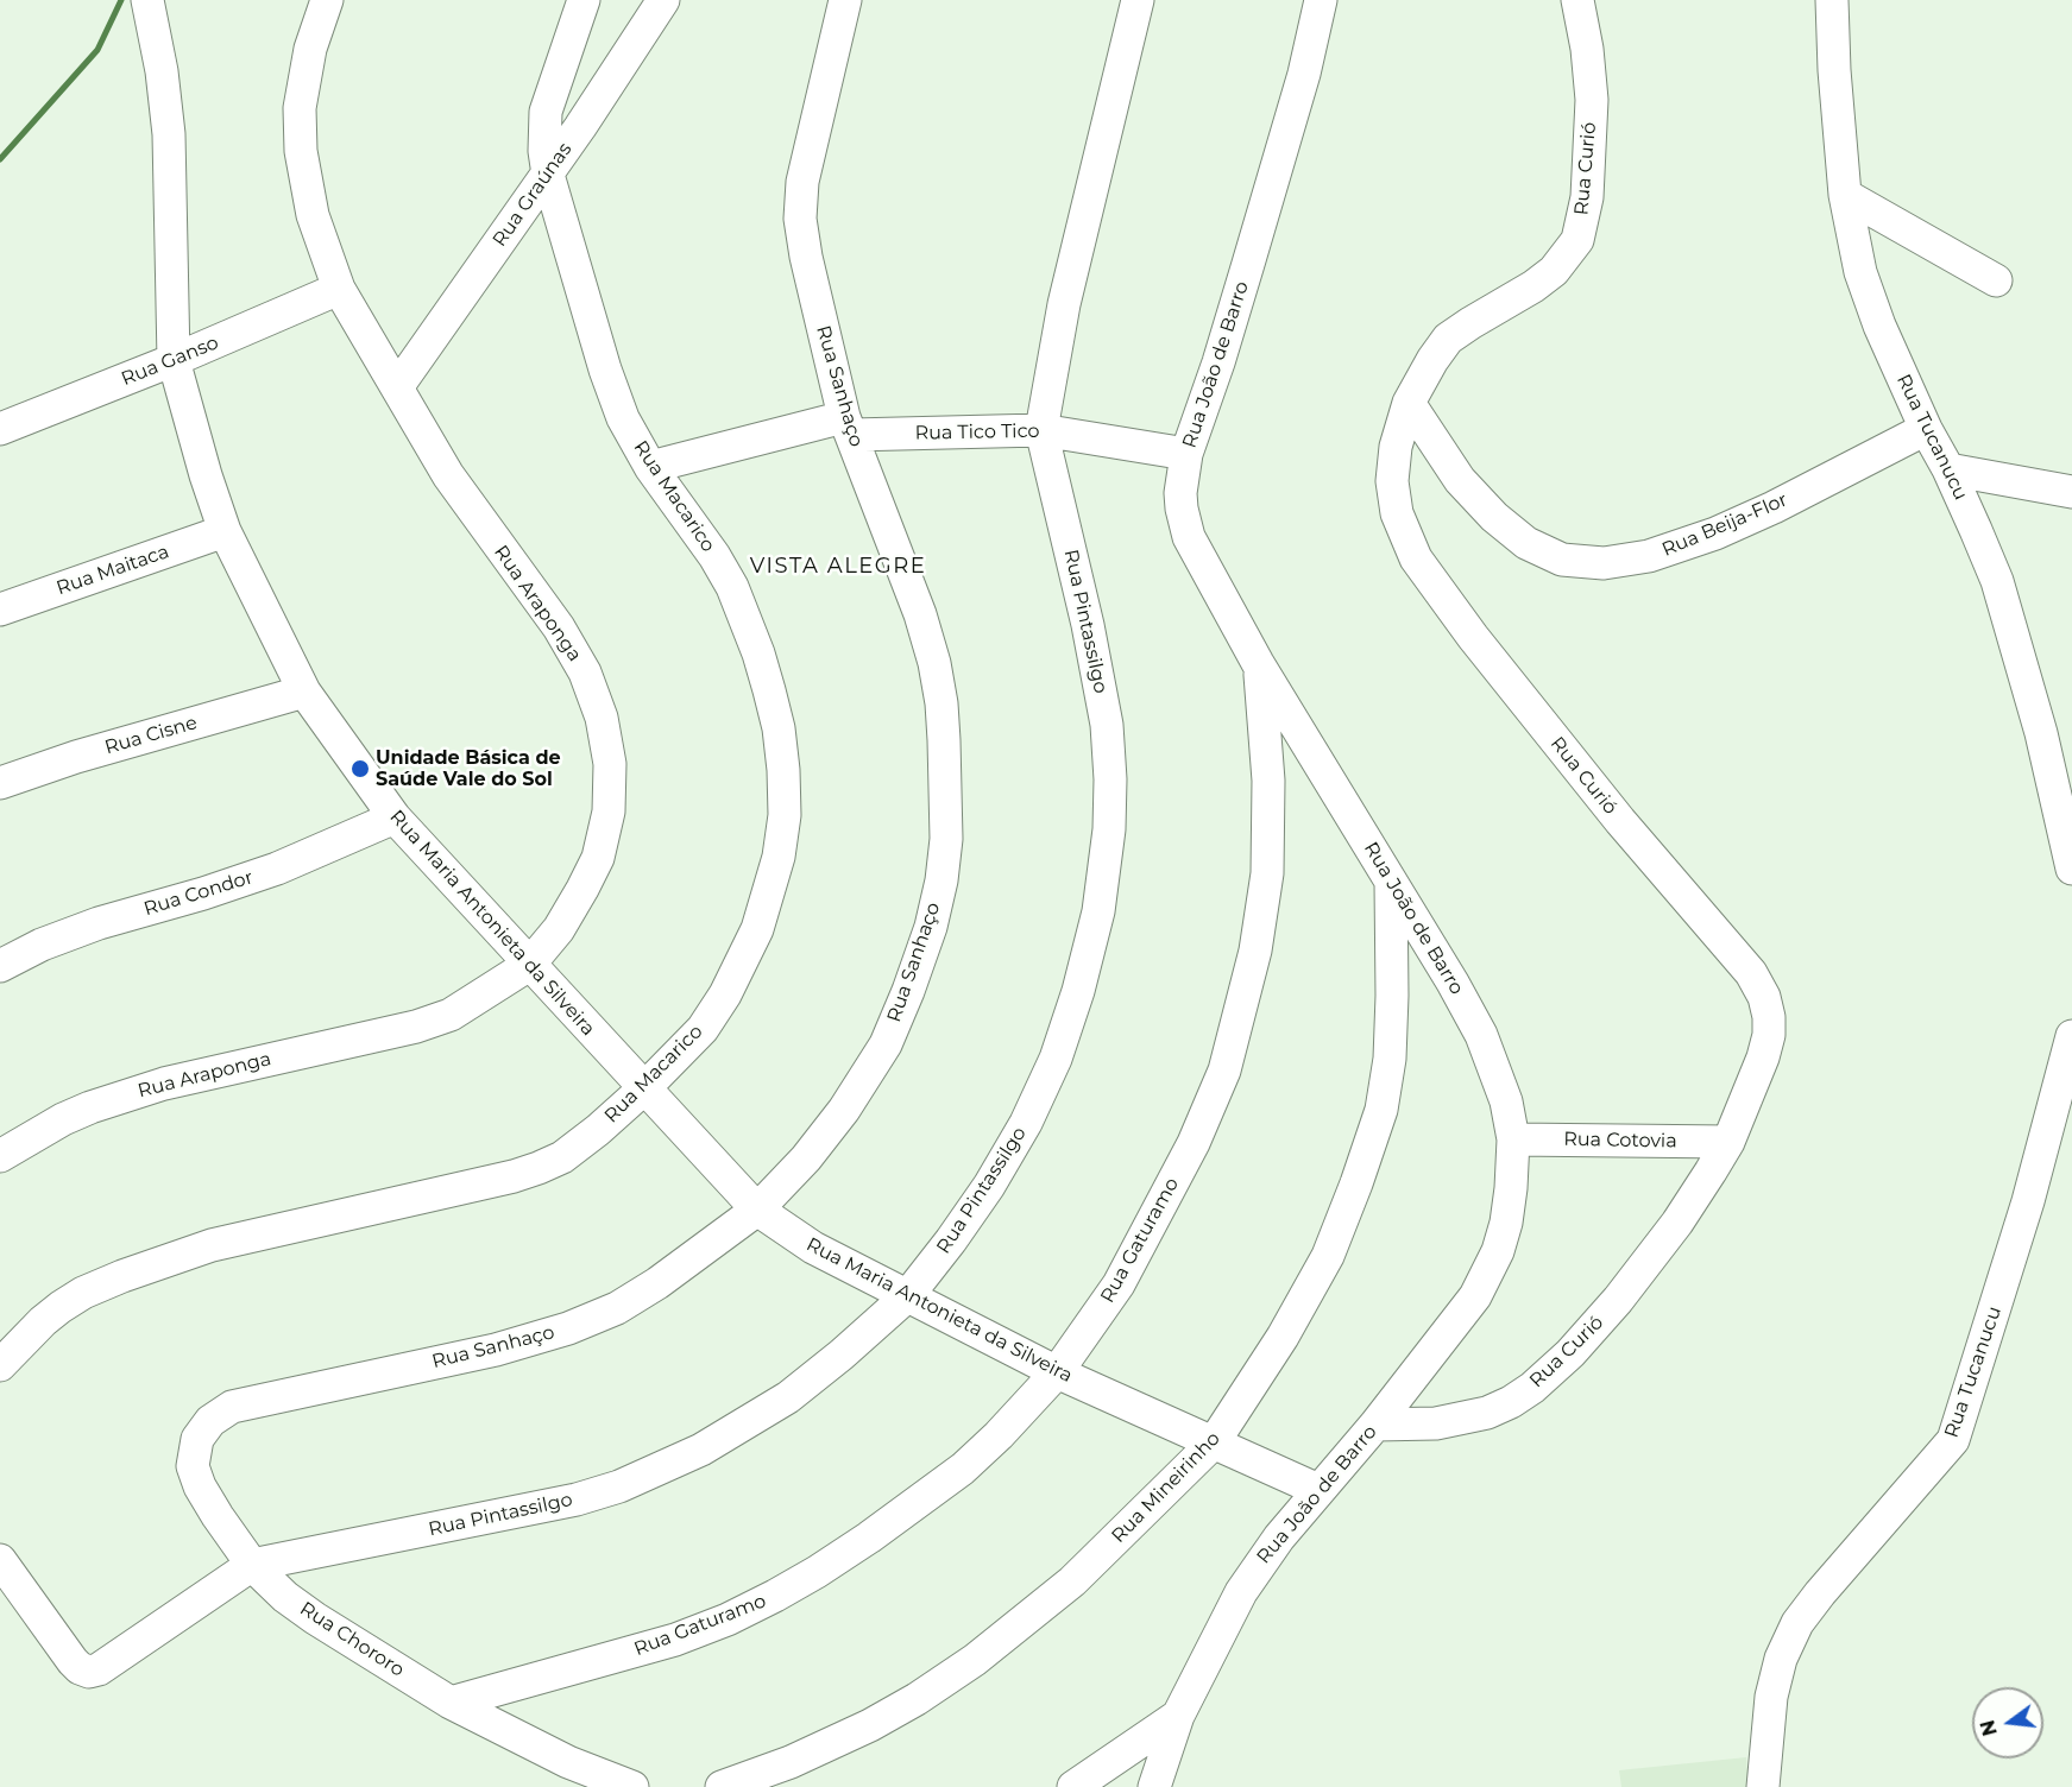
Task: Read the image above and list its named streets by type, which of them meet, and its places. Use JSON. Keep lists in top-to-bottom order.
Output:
{
  "streets": {
    "street": [
      "Rua Curió",
      "Rua Graúnas",
      "Rua Ganso",
      "Rua João de Barro",
      "Rua Sanhaço",
      "Rua Tico Tico",
      "Rua Tucanucu",
      "Rua Macarico",
      "Rua Beija-Flor",
      "Rua Maitaca",
      "Rua Araponga",
      "Rua Pintassilgo",
      "Rua Cisne",
      "Rua Condor",
      "Rua Maria Antonieta da Silveira",
      "Rua Cotovia",
      "Rua Gaturamo",
      "Rua Mineirinho",
      "Rua Chororo"
    ]
  },
  "crossings": [
    ["Rua Curió", "Rua João de Barro"],
    ["Rua Curió", "Rua Beija-Flor"],
    ["Rua Curió", "Rua Cotovia"],
    ["Rua Graúnas", "Rua Macarico"],
    ["Rua Graúnas", "Rua Araponga"],
    ["Rua Ganso", "Rua Araponga"],
    ["Rua Ganso", "Rua Maria Antonieta da Silveira"],
    ["Rua João de Barro", "Rua Tico Tico"],
    ["Rua João de Barro", "Rua Maria Antonieta da Silveira"],
    ["Rua João de Barro", "Rua Cotovia"],
    ["Rua João de Barro", "Rua Gaturamo"],
    ["Rua João de Barro", "Rua Mineirinho"],
    ["Rua Sanhaço", "Rua Tico Tico"],
    ["Rua Sanhaço", "Rua Maria Antonieta da Silveira"],
    ["Rua Sanhaço", "Rua Chororo"],
    ["Rua Tico Tico", "Rua Macarico"],
    ["Rua Tico Tico", "Rua Pintassilgo"],
    ["Rua Tucanucu", "Rua Beija-Flor"],
    ["Rua Macarico", "Rua Maria Antonieta da Silveira"],
    ["Rua Maitaca", "Rua Maria Antonieta da Silveira"],
    ["Rua Araponga", "Rua Maria Antonieta da Silveira"],
    ["Rua Pintassilgo", "Rua Maria Antonieta da Silveira"],
    ["Rua Pintassilgo", "Rua Chororo"],
    ["Rua Cisne", "Rua Maria Antonieta da Silveira"],
    ["Rua Condor", "Rua Maria Antonieta da Silveira"],
    ["Rua Maria Antonieta da Silveira", "Rua Gaturamo"],
    ["Rua Maria Antonieta da Silveira", "Rua Mineirinho"],
    ["Rua Gaturamo", "Rua Chororo"]
  ],
  "districts": ["VISTA ALEGRE"],
  "places": ["Unidade Básica de Saúde Vale do Sol"],
  "north": "left"
}
